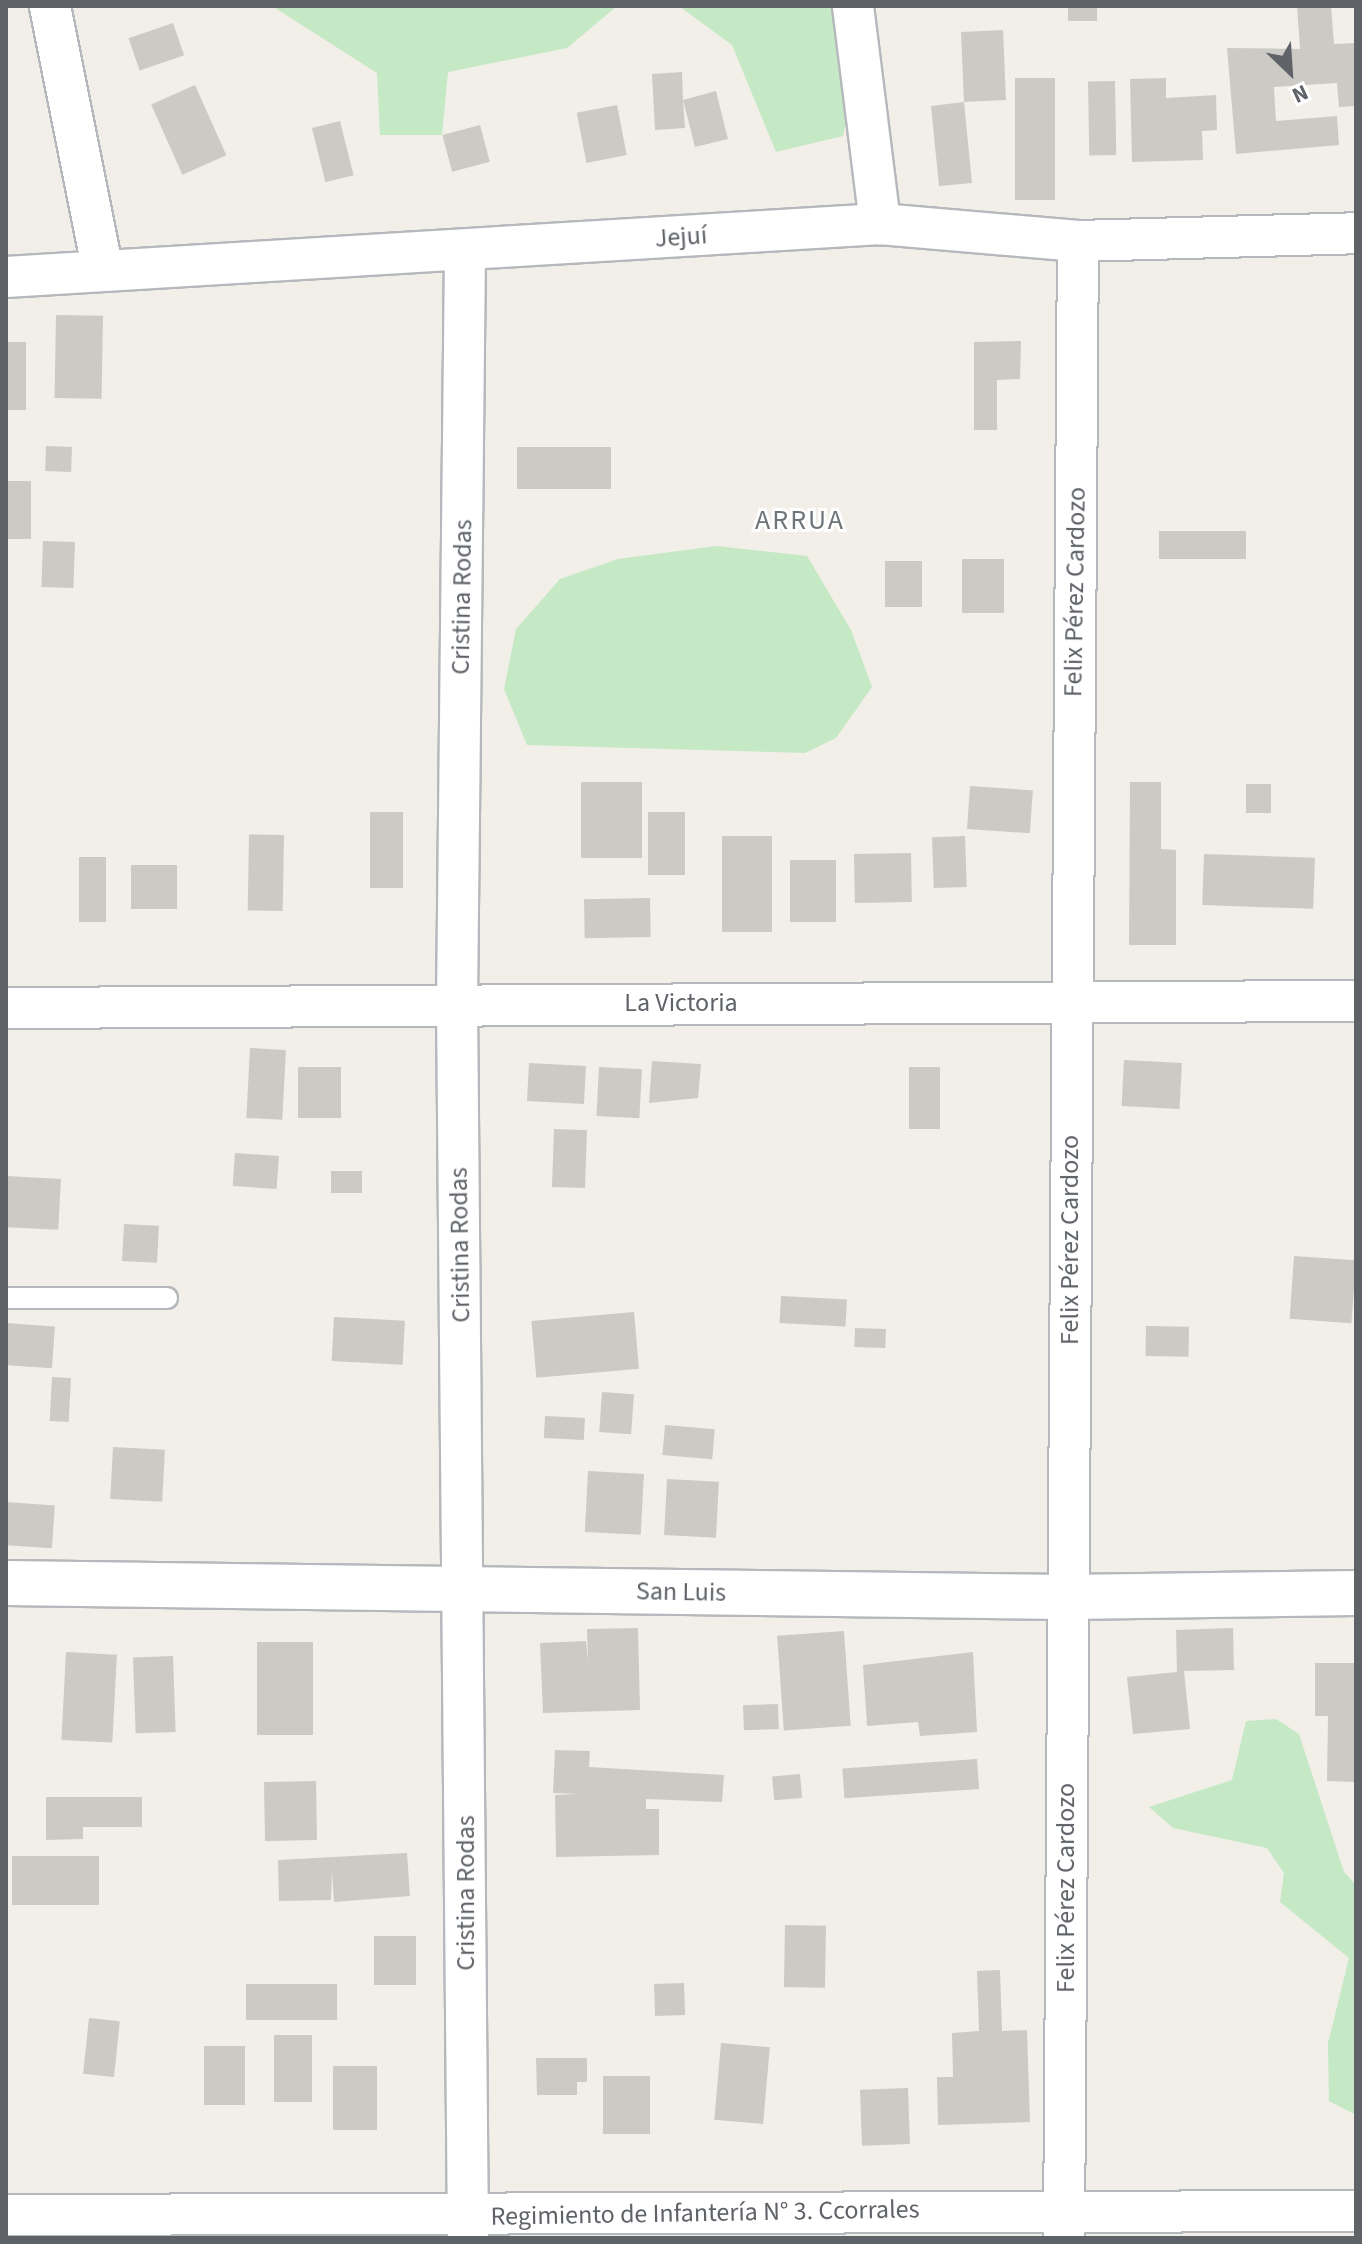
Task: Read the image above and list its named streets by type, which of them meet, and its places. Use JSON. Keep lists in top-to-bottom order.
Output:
{
  "streets": {
    "street": [
      "Jejuí",
      "Felix Pérez Cardozo",
      "Cristina Rodas",
      "La Victoria",
      "San Luis",
      "Regimiento de Infantería N° 3. Ccorrales"
    ]
  },
  "crossings": [
    ["Jejuí", "Felix Pérez Cardozo"],
    ["Jejuí", "Cristina Rodas"],
    ["Felix Pérez Cardozo", "La Victoria"],
    ["Felix Pérez Cardozo", "San Luis"],
    ["Felix Pérez Cardozo", "Regimiento de Infantería N° 3. Ccorrales"],
    ["Cristina Rodas", "La Victoria"],
    ["Cristina Rodas", "San Luis"],
    ["Cristina Rodas", "Regimiento de Infantería N° 3. Ccorrales"]
  ],
  "districts": ["ARRUA"],
  "north": "bottom right"
}
